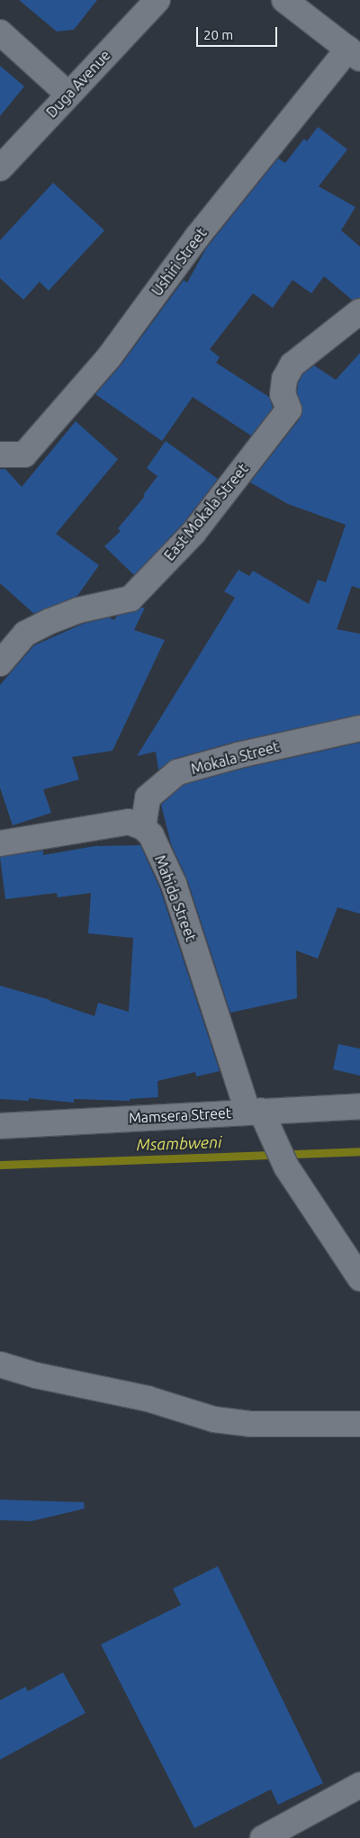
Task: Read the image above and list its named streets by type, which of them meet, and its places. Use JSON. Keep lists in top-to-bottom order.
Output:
{
  "streets": {
    "street": [
      "Duga Avenue",
      "Ushiri Street",
      "East Mokala Street",
      "Mokala Street",
      "Mahida Street",
      "Mamsera Street"
    ]
  },
  "crossings": [
    ["Mokala Street", "Mahida Street"],
    ["Mahida Street", "Mamsera Street"]
  ],
  "water": ["Msambweni"],
  "scale_bar": "20 m"
}
